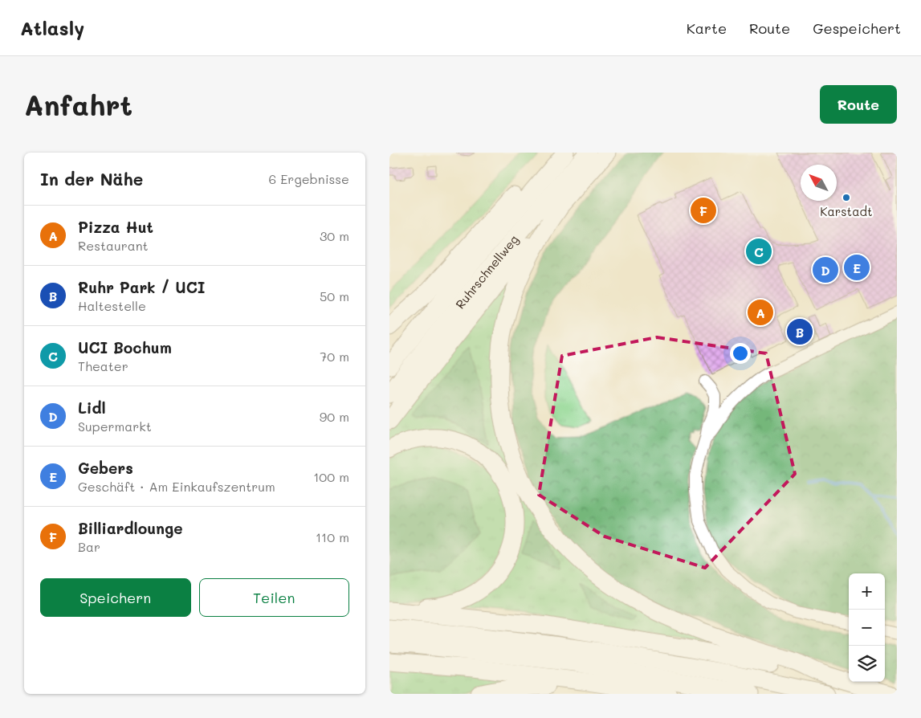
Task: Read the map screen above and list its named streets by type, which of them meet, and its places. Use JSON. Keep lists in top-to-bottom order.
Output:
{
  "streets": {
    "highway": ["Ruhrschnellweg"]
  },
  "places": ["Karstadt"],
  "north": "top left",
  "page": {
    "header": "Atlasly",
    "nav": ["Karte", "Route", "Gespeichert"],
    "buttons": [
      "Route",
      ["Speichern", "Teilen"]
    ],
    "title": "Anfahrt",
    "heading": ["In der Nähe", "6 Ergebnisse"],
    "pins": [
      "F",
      "C",
      "E",
      "D",
      "A",
      "B"
    ],
    "list": [
      {
        "mark": "A",
        "name": "Pizza Hut",
        "note": "Restaurant",
        "value": "30 m"
      },
      {
        "mark": "B",
        "name": "Ruhr Park / UCI",
        "note": "Haltestelle",
        "value": "50 m"
      },
      {
        "mark": "C",
        "name": "UCI Bochum",
        "note": "Theater",
        "value": "70 m"
      },
      {
        "mark": "D",
        "name": "Lidl",
        "note": "Supermarkt",
        "value": "90 m"
      },
      {
        "mark": "E",
        "name": "Gebers",
        "note": "Geschäft · Am Einkaufszentrum",
        "value": "100 m"
      },
      {
        "mark": "F",
        "name": "Billiardlounge",
        "note": "Bar",
        "value": "110 m"
      }
    ],
    "map_buttons": ["+", "−"]
  }
}
